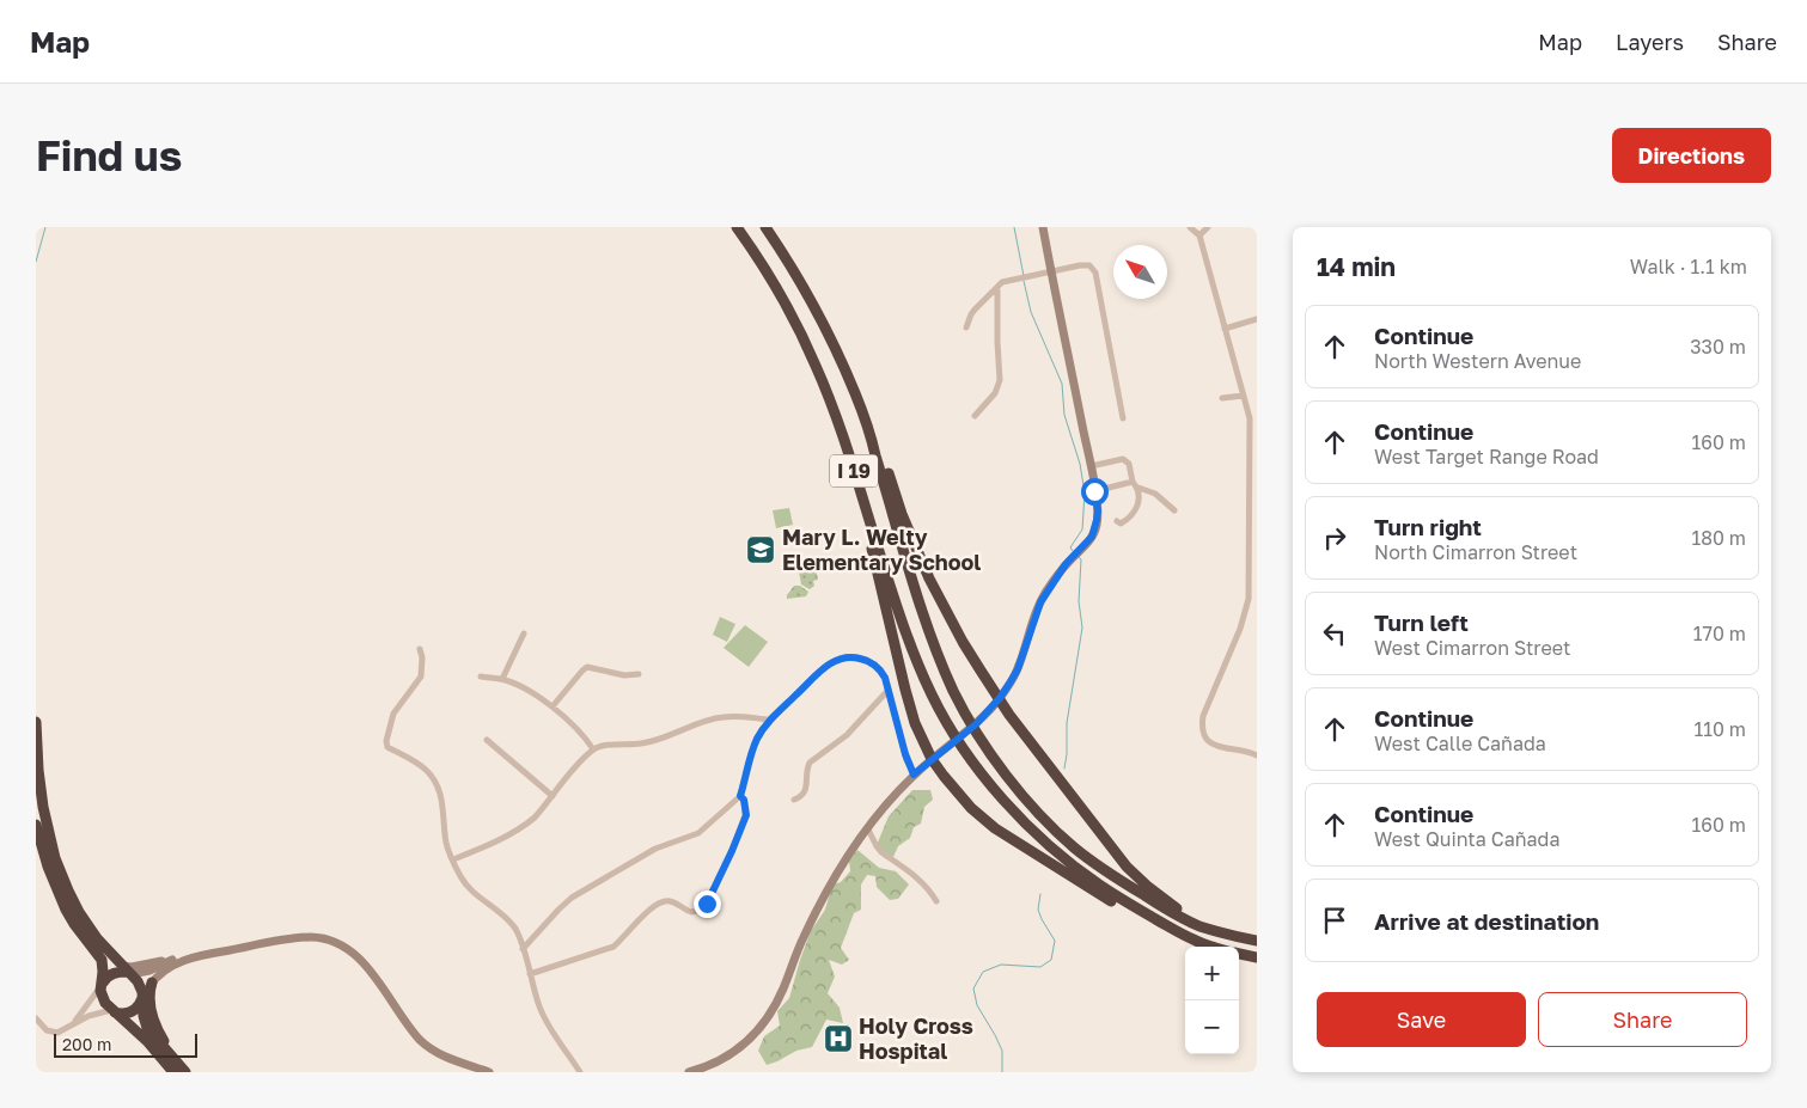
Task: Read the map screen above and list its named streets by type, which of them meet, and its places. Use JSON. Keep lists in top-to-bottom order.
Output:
{
  "streets": {
    "highway": ["I 19"]
  },
  "places": {
    "school or university": ["Mary L. Welty Elementary School"],
    "hospital": ["Holy Cross Hospital"]
  },
  "scale_bar": "200 m",
  "north": "top left",
  "page": {
    "header": "Map",
    "nav": ["Map", "Layers", "Share"],
    "buttons": [
      "Directions",
      ["Save", "Share"]
    ],
    "title": "Find us",
    "heading": ["14 min", "Walk · 1.1 km"],
    "list": [
      ["Continue", "North Western Avenue", "330 m"],
      ["Continue", "West Target Range Road", "160 m"],
      ["Turn right", "North Cimarron Street", "180 m"],
      ["Turn left", "West Cimarron Street", "170 m"],
      ["Continue", "West Calle Cañada", "110 m"],
      ["Continue", "West Quinta Cañada", "160 m"],
      "Arrive at destination"
    ],
    "map_buttons": ["+", "−"],
    "scale": "200 m"
  }
}
